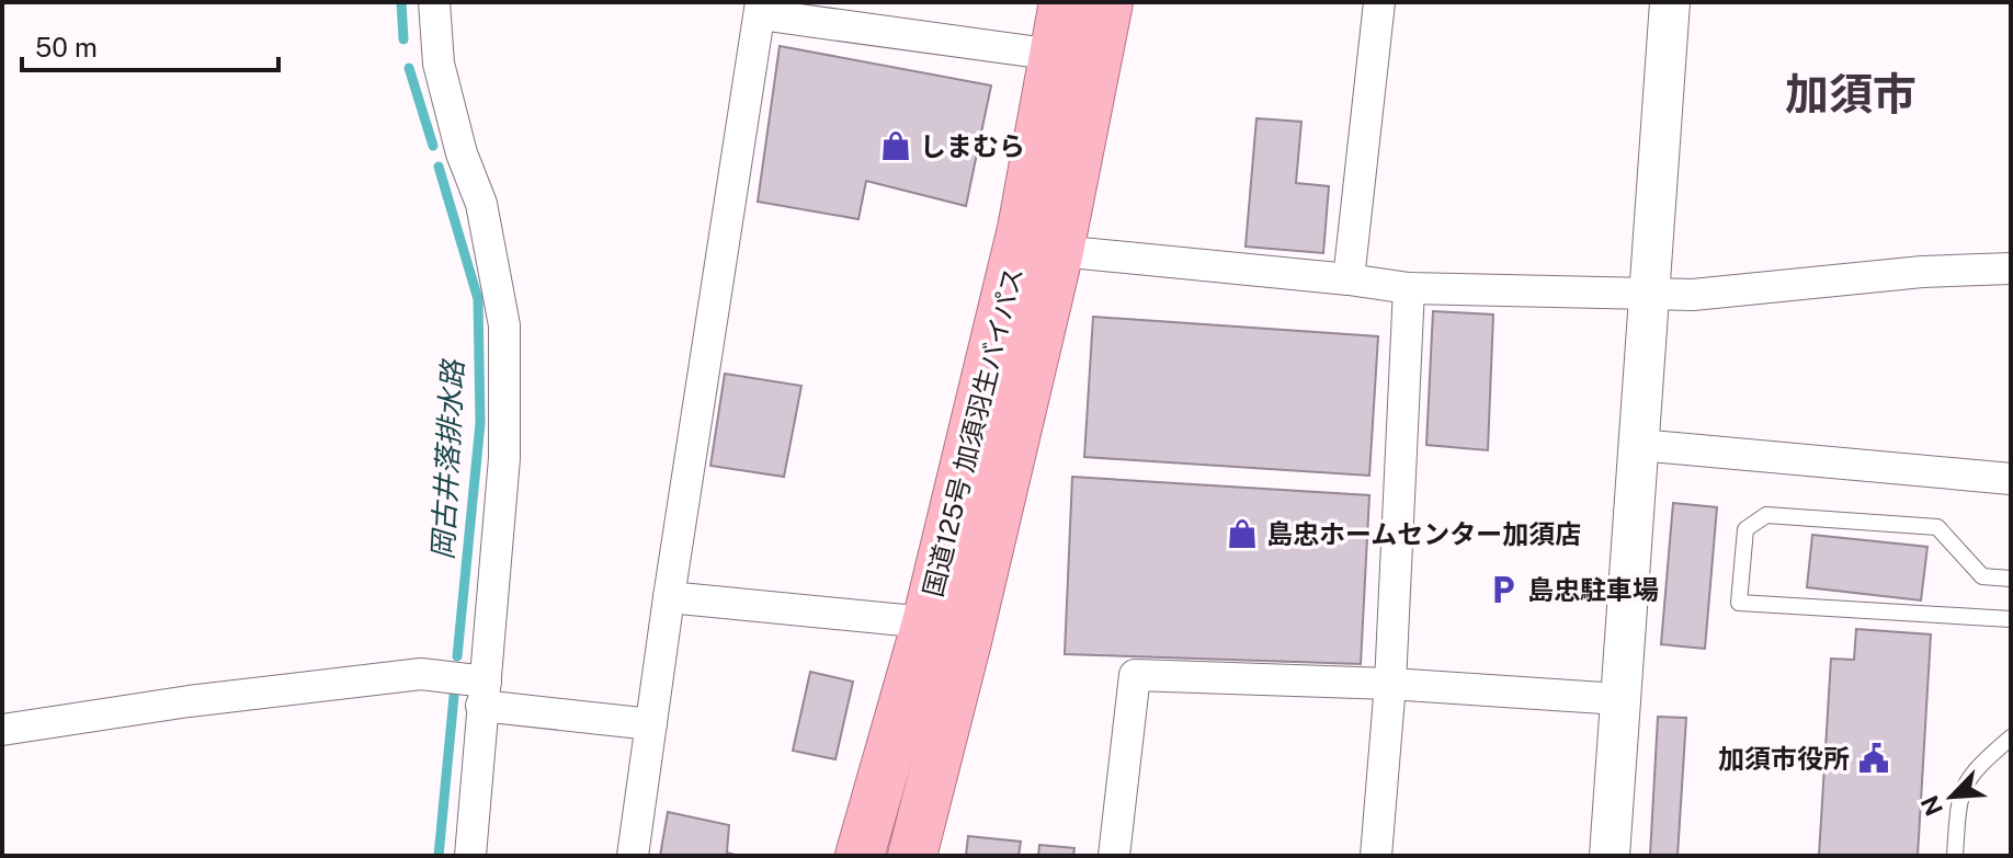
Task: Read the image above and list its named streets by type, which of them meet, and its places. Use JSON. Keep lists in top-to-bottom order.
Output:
{
  "streets": {
    "highway": ["国道125号 加須羽生バイパス"]
  },
  "districts": ["加須市"],
  "water": ["岡古井落排水路"],
  "places": {
    "shop": ["しまむら", "島忠ホームセンター加須店"],
    "parking": ["島忠駐車場"],
    "public building": ["加須市役所"]
  },
  "scale_bar": "50 m",
  "north": "bottom left"
}
